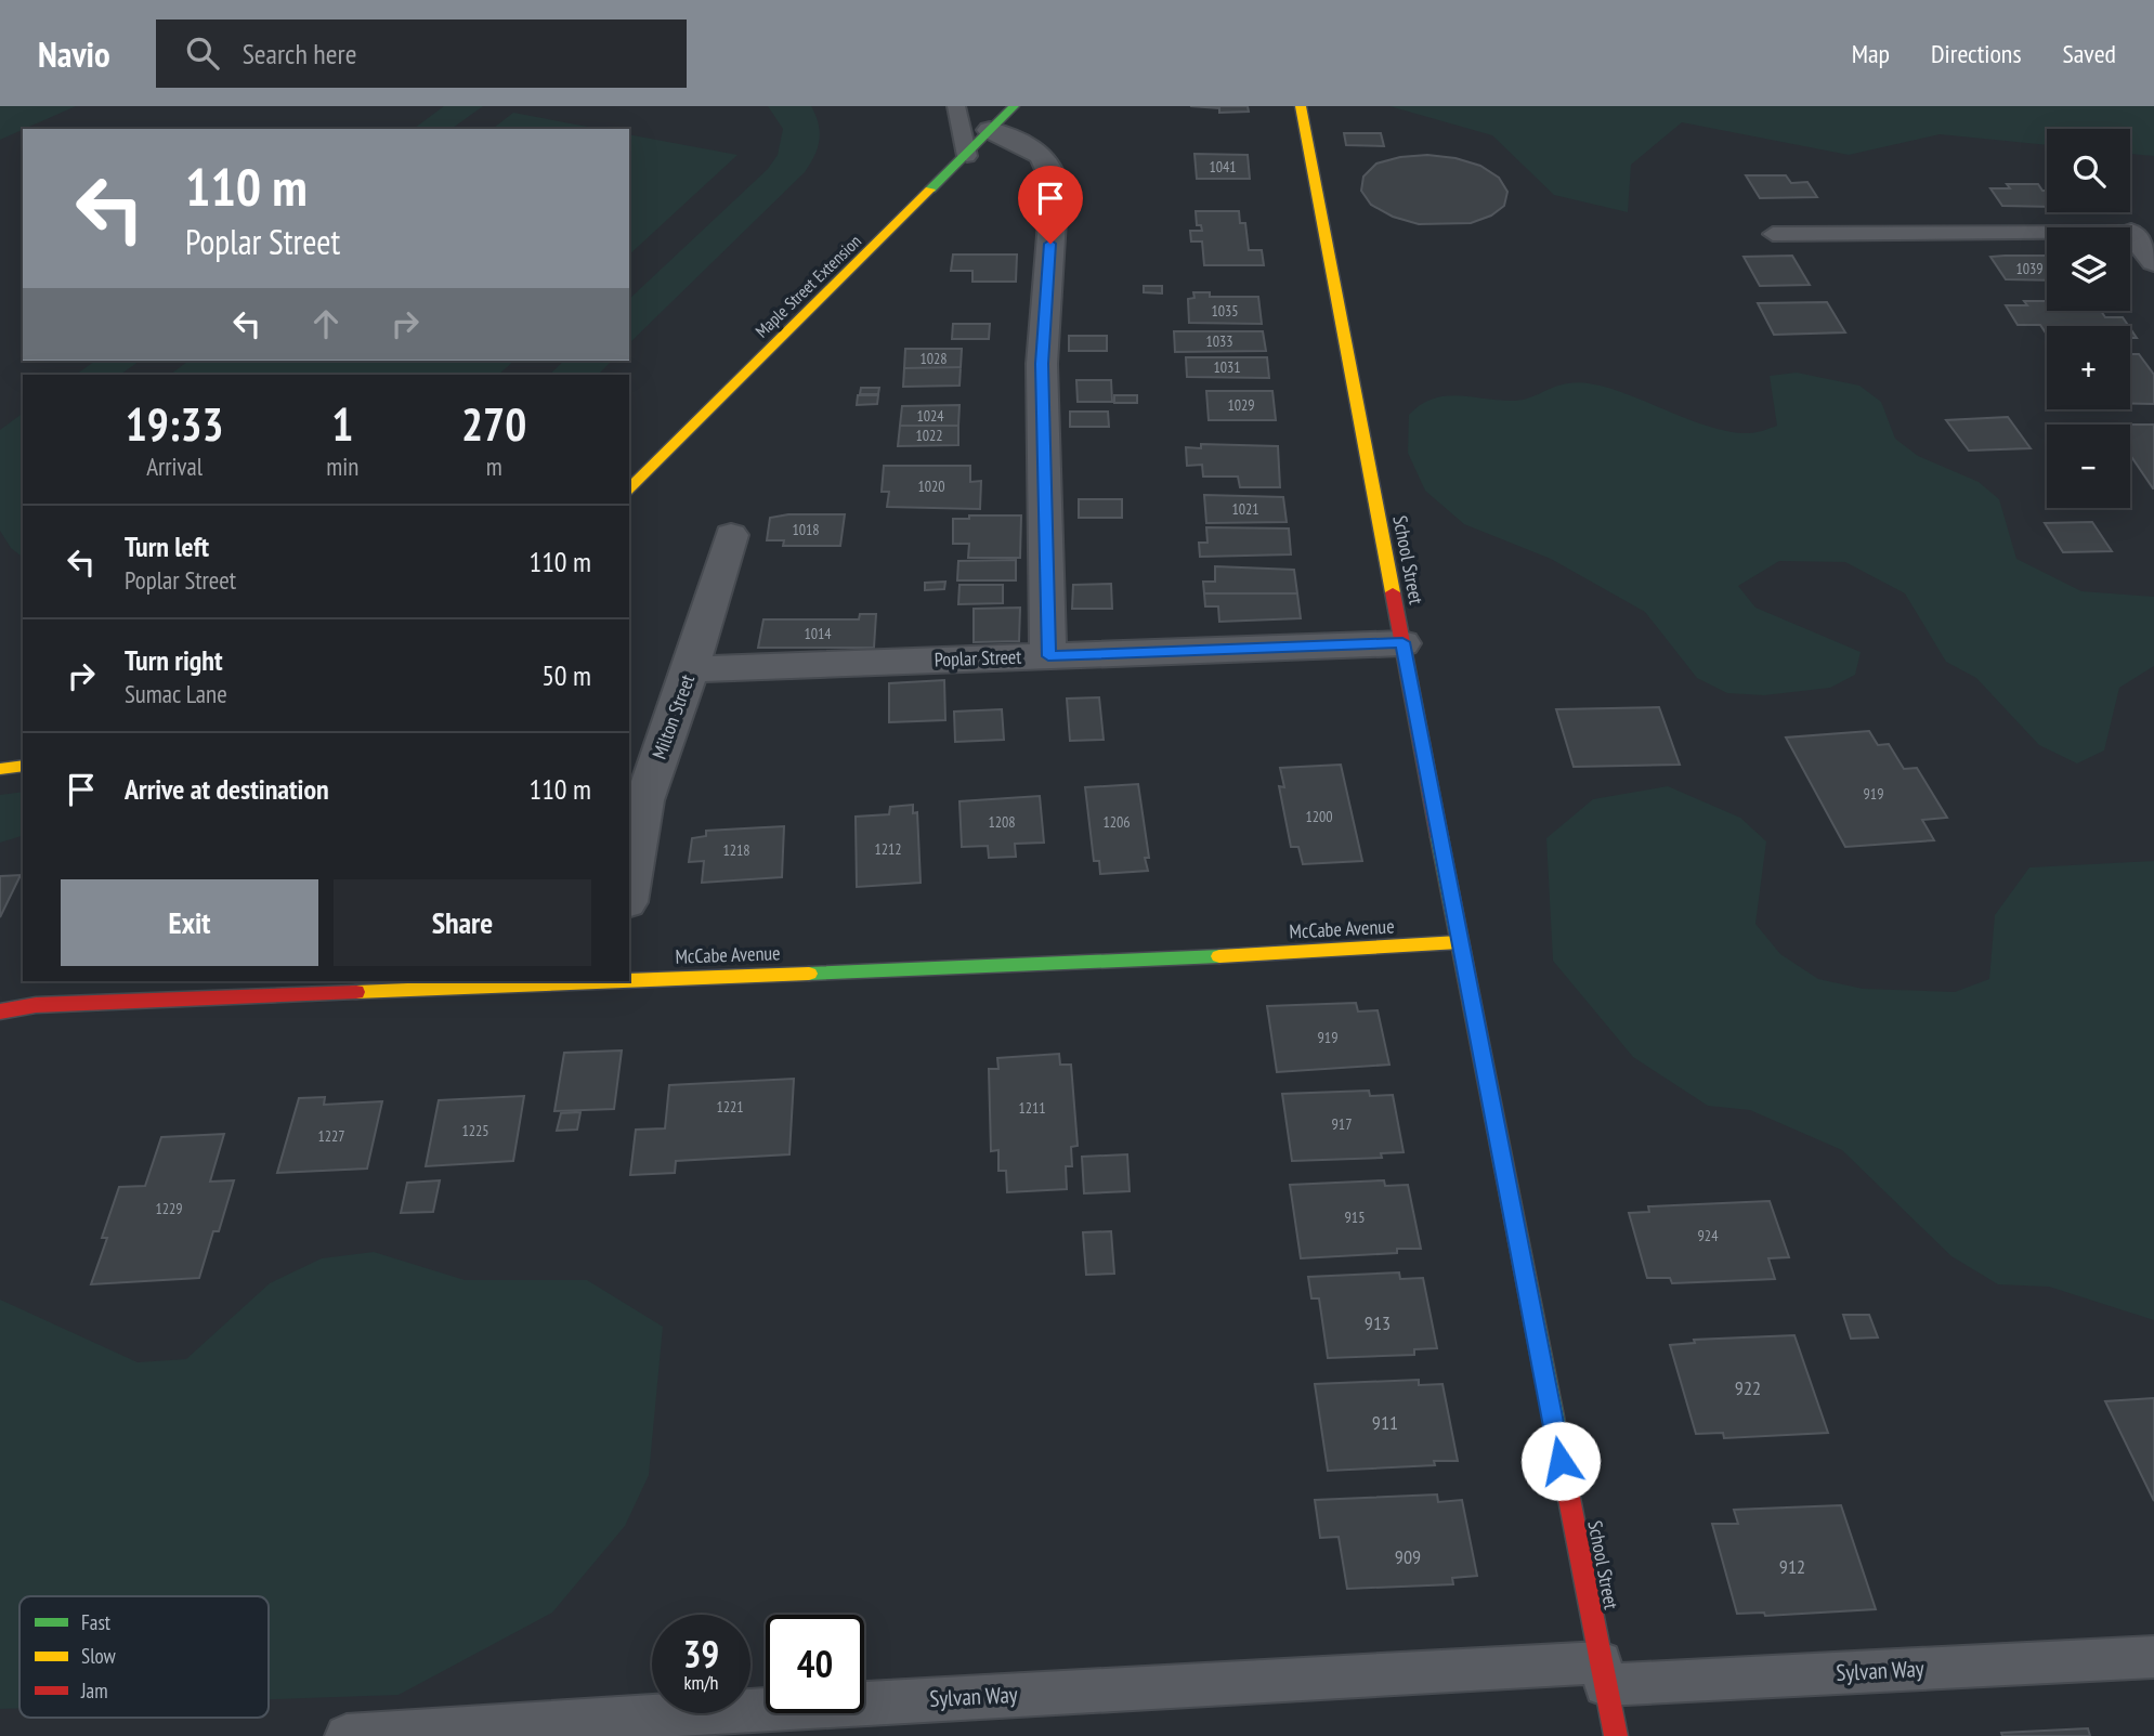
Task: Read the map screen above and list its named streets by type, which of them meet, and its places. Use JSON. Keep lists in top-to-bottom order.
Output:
{
  "streets": {
    "street": [
      "Maple Street Extension",
      "School Street",
      "Poplar Street",
      "Milton Street",
      "McCabe Avenue"
    ],
    "lane": ["Sylvan Way"]
  },
  "crossings": [
    ["School Street", "Poplar Street"],
    ["School Street", "McCabe Avenue"],
    ["School Street", "Sylvan Way"],
    ["Poplar Street", "Milton Street"]
  ],
  "house_numbers": [
    "1041",
    "1039",
    "1035",
    "1033",
    "1028",
    "1031",
    "1029",
    "1024",
    "1022",
    "1020",
    "1021",
    "1018",
    "1014",
    "919",
    "1200",
    "1208",
    "1206",
    "1212",
    "1218",
    "919",
    "1221",
    "1211",
    "917",
    "1225",
    "1227",
    "1229",
    "915",
    "924",
    "913",
    "922",
    "911",
    "909",
    "912"
  ],
  "legend": ["Fast", "Slow", "Jam"],
  "page": {
    "header": "Navio",
    "search": "Search here",
    "nav": ["Map", "Directions", "Saved"],
    "map_buttons": ["+", "−"],
    "turn": ["110 m", "Poplar Street"],
    "eta": [
      "19:33",
      "Arrival",
      "1",
      "min",
      "270",
      "m"
    ],
    "list": [
      {
        "name": "Turn left",
        "note": "Poplar Street",
        "value": "110 m"
      },
      {
        "name": "Turn right",
        "note": "Sumac Lane",
        "value": "50 m"
      },
      {
        "name": "Arrive at destination",
        "value": "110 m"
      }
    ],
    "buttons": ["Exit", "Share"],
    "speed": "39 km/h",
    "limit": "40"
  }
}
